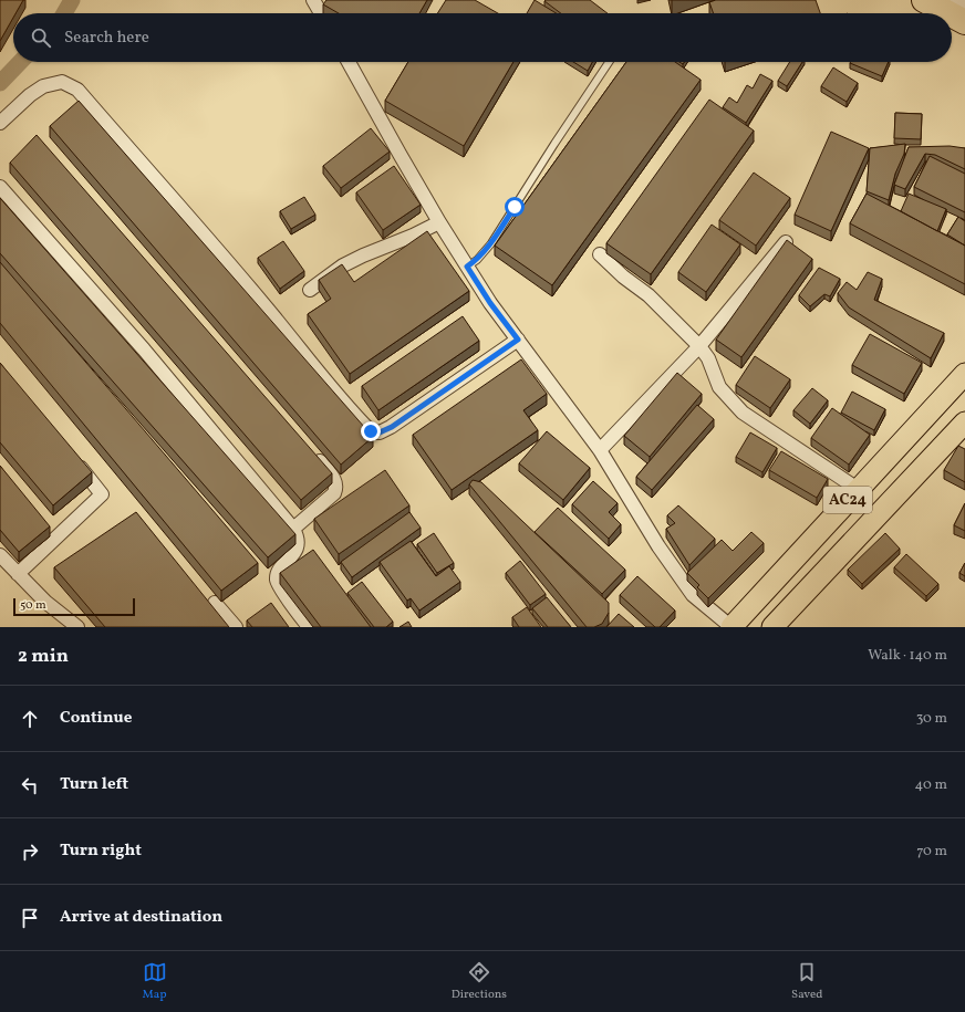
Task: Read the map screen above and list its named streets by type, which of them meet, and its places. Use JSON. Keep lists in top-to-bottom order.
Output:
{
  "streets": {
    "main road": ["AC24"]
  },
  "scale_bar": "50 m",
  "page": {
    "search": "Search here",
    "scale": "50 m",
    "heading": ["2 min", "Walk · 140 m"],
    "list": [
      ["Continue", "30 m"],
      ["Turn left", "40 m"],
      ["Turn right", "70 m"],
      "Arrive at destination"
    ],
    "nav": ["Map", "Directions", "Saved"]
  }
}
